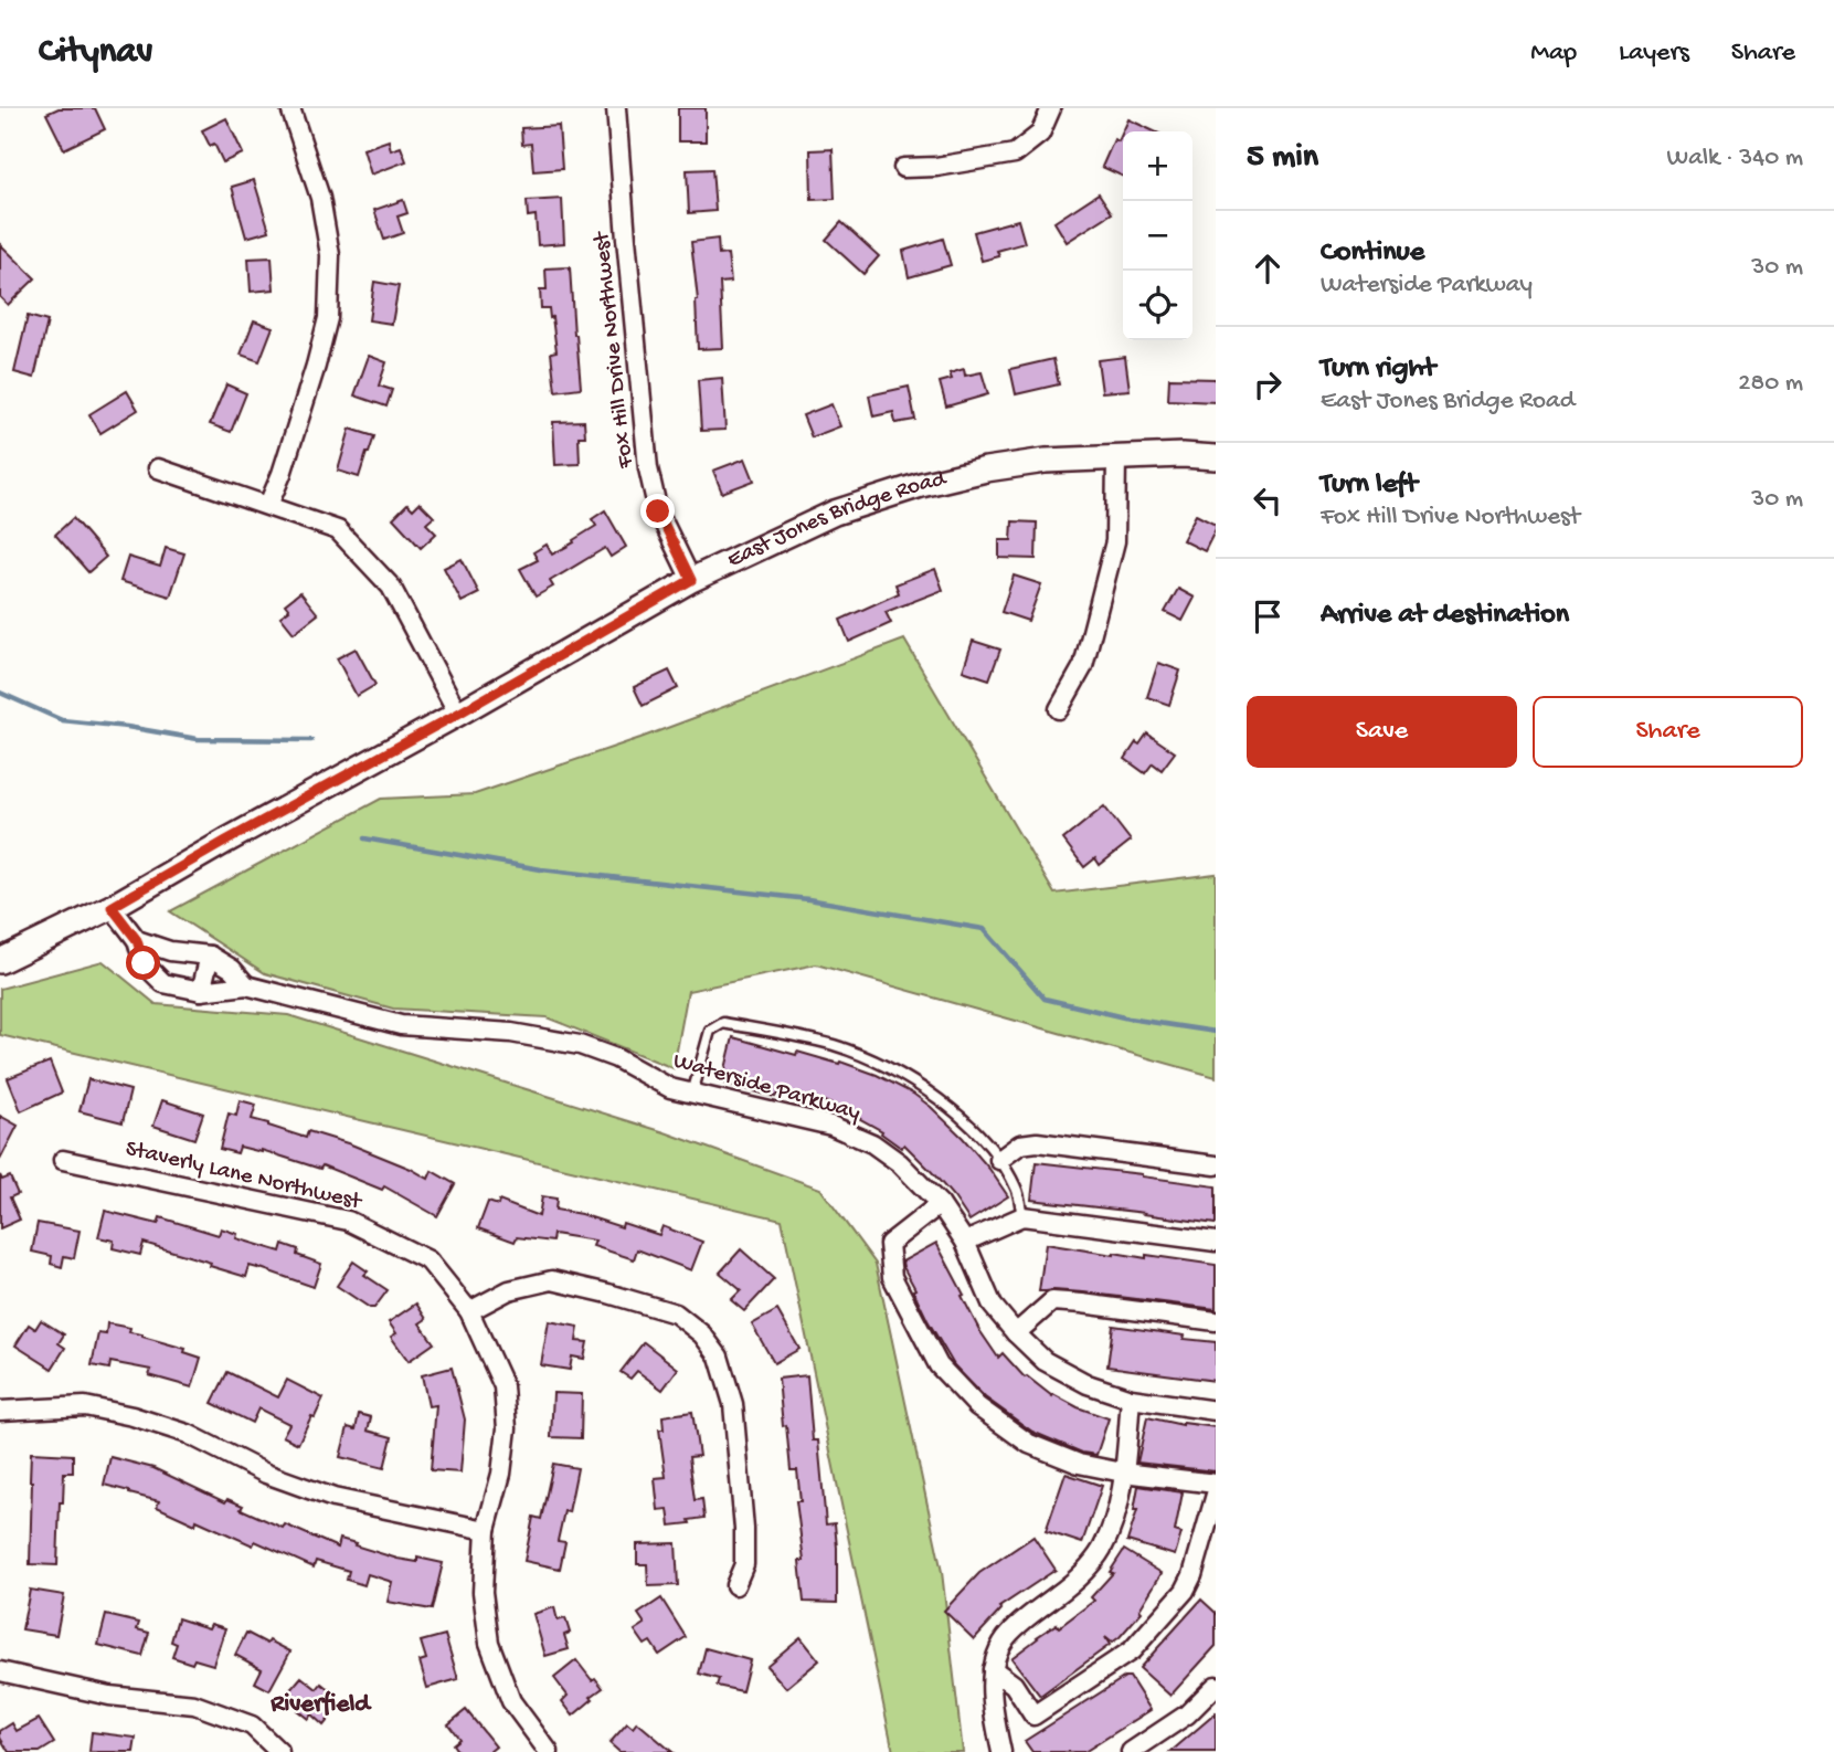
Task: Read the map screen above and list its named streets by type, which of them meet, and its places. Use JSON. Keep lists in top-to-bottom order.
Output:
{
  "streets": {
    "street": [
      "Fox Hill Drive Northwest",
      "East Jones Bridge Road",
      "Waterside Parkway",
      "Staverly Lane Northwest"
    ]
  },
  "crossings": [
    ["Fox Hill Drive Northwest", "East Jones Bridge Road"],
    ["East Jones Bridge Road", "Waterside Parkway"]
  ],
  "districts": ["Riverfield"],
  "page": {
    "header": "Citynav",
    "nav": ["Map", "Layers", "Share"],
    "heading": ["5 min", "Walk · 340 m"],
    "map_buttons": ["+", "−"],
    "list": [
      ["Continue", "Waterside Parkway", "30 m"],
      ["Turn right", "East Jones Bridge Road", "280 m"],
      ["Turn left", "Fox Hill Drive Northwest", "30 m"],
      "Arrive at destination"
    ],
    "buttons": ["Save", "Share"]
  }
}
